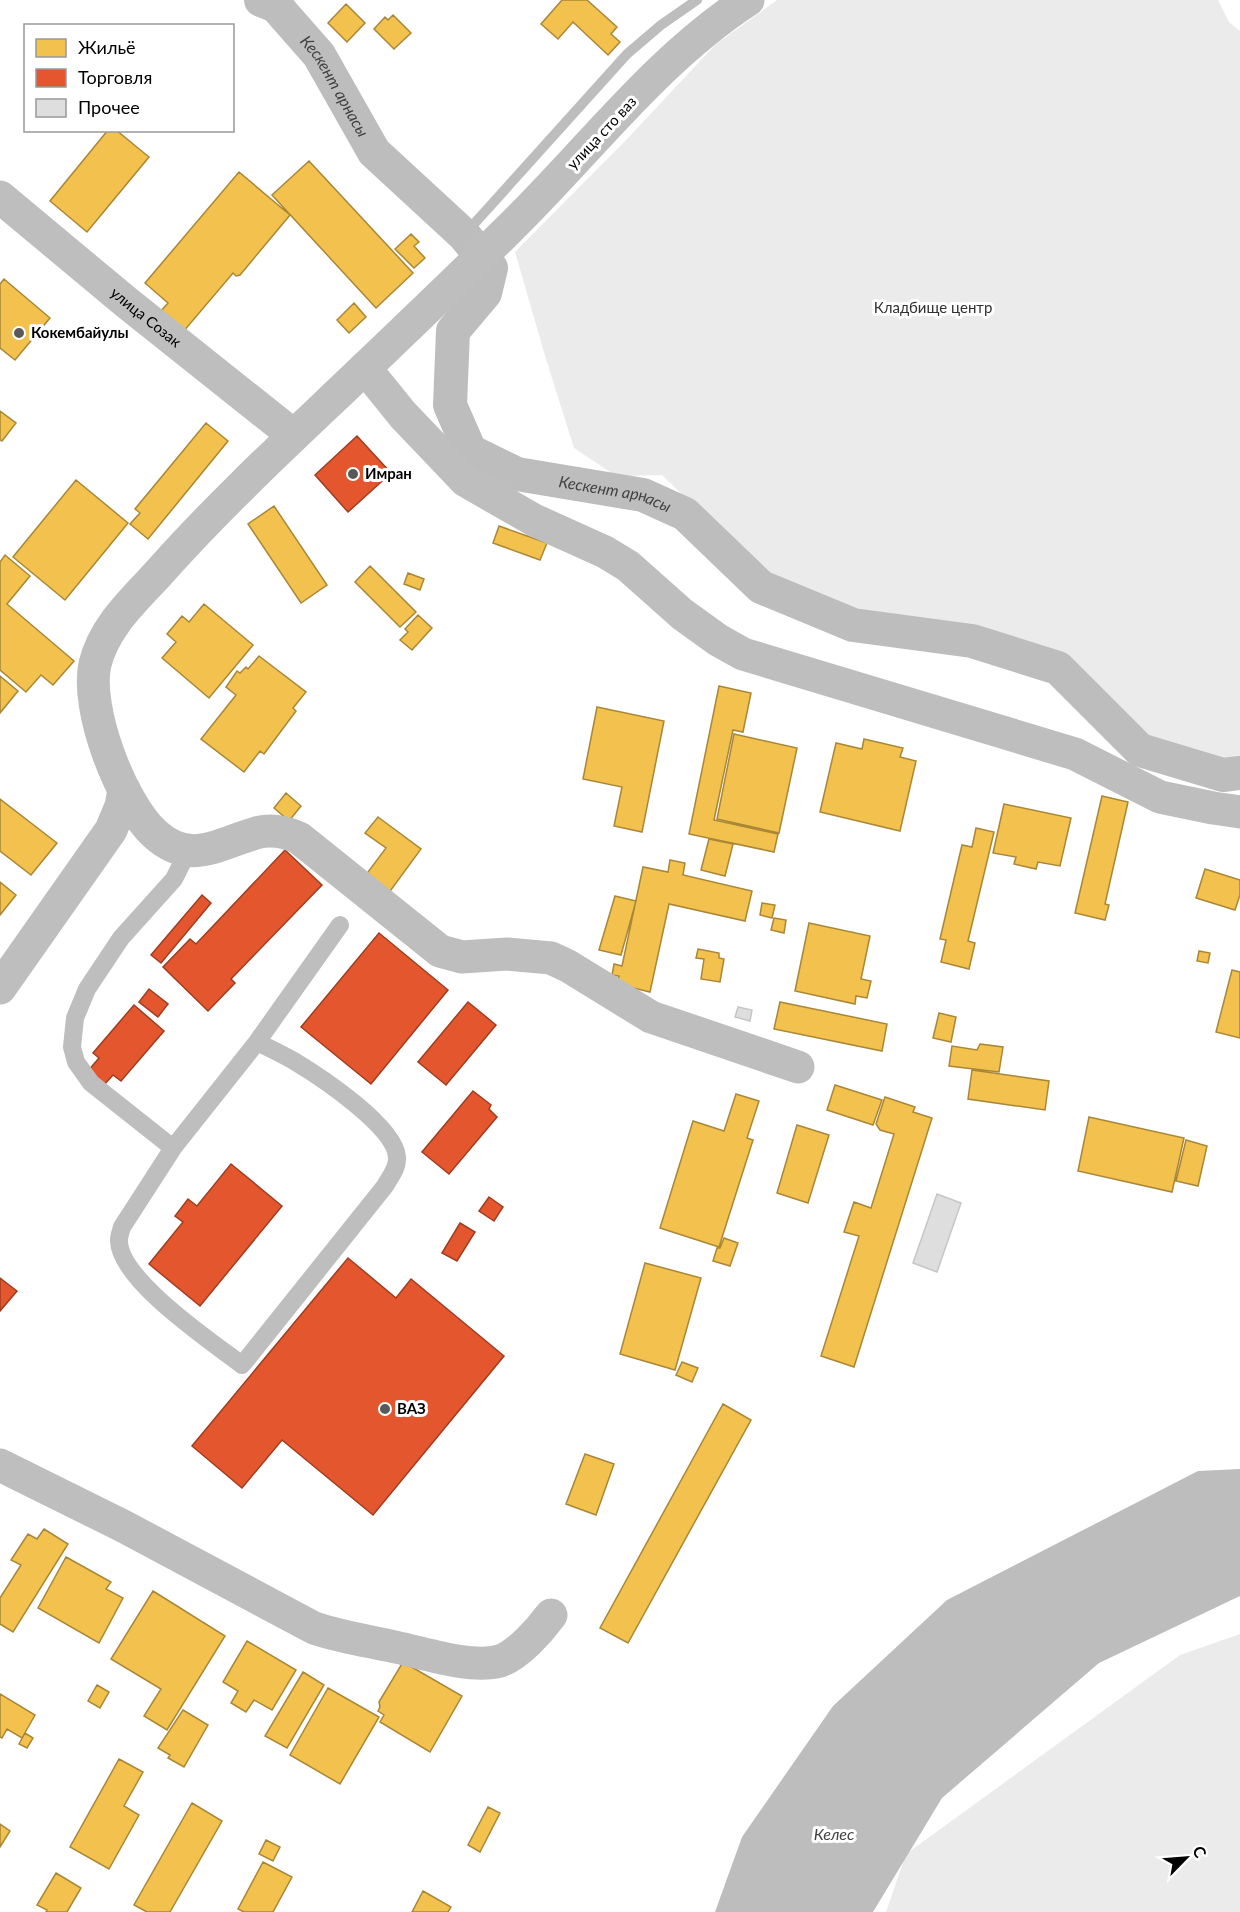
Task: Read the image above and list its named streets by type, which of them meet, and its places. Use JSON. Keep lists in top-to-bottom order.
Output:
{
  "streets": {
    "street": ["улица сто ваз", "улица Созак"]
  },
  "crossings": [
    ["улица сто ваз", "улица Созак"]
  ],
  "water": ["Кескент арнасы", "Келес"],
  "parks": ["Кладбище центр"],
  "places": ["Кокембайулы", "Имран", "ВАЗ"],
  "legend": ["Жильё", "Торговля", "Прочее"],
  "north": "top right"
}
